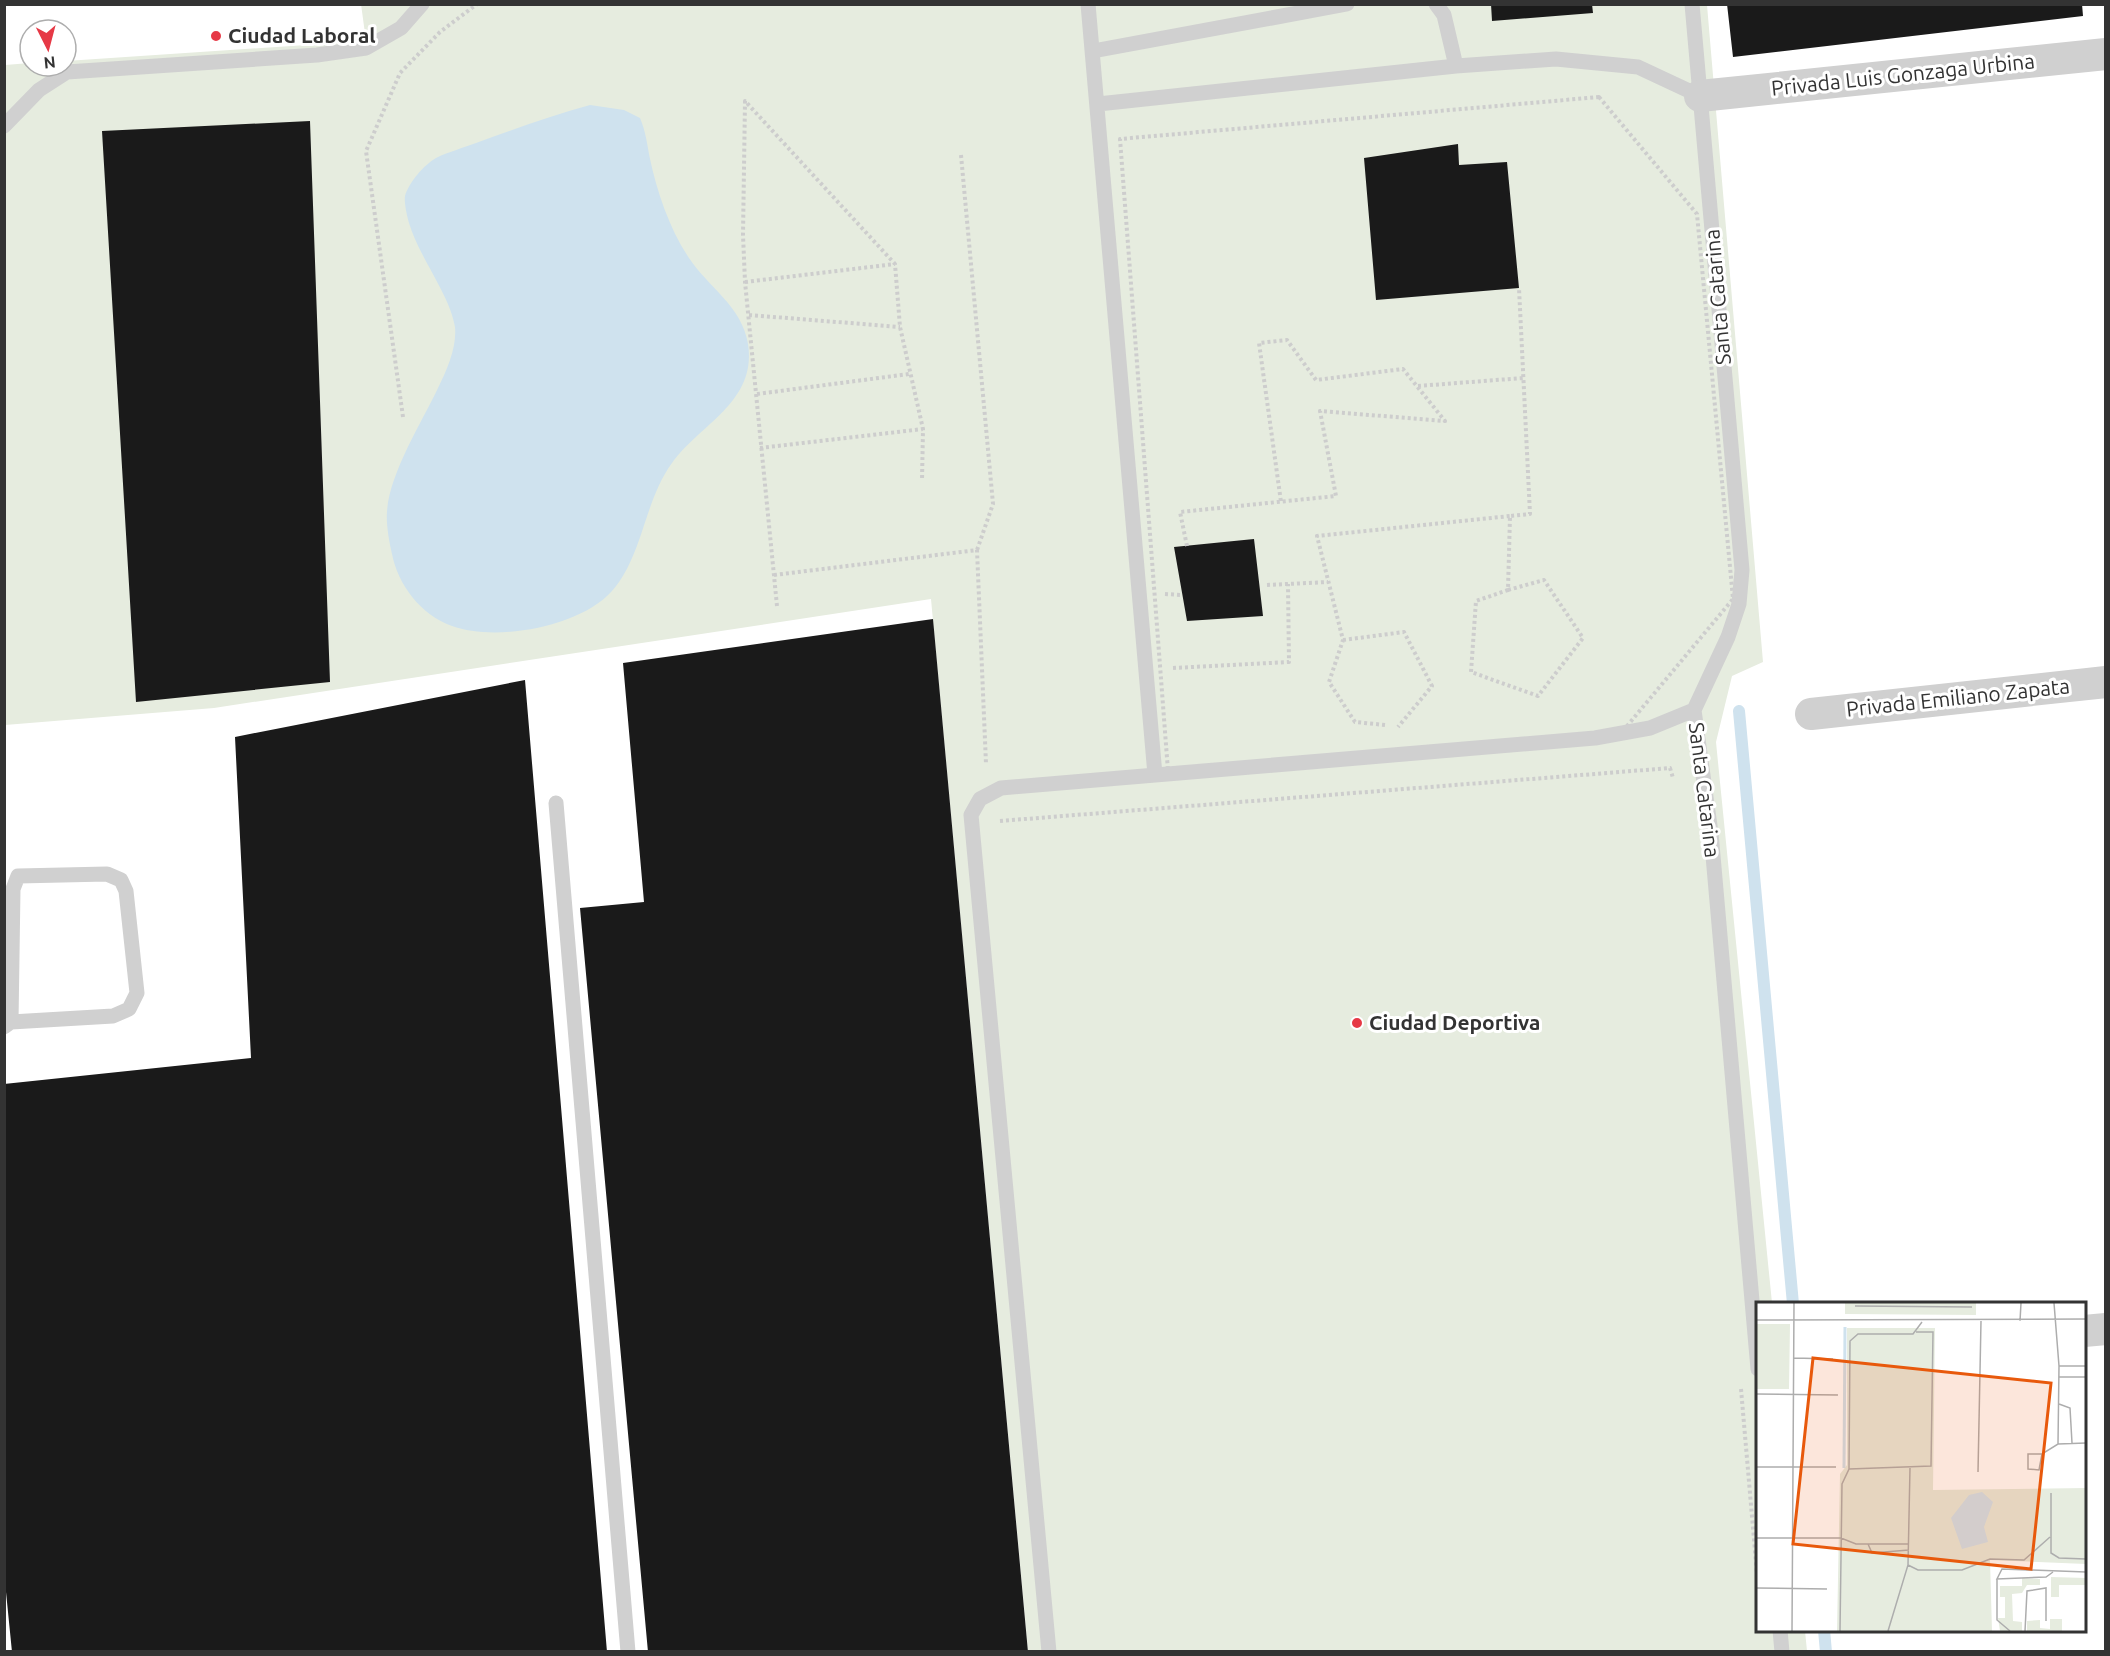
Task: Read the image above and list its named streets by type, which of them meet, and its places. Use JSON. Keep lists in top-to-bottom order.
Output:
{
  "streets": {
    "street": ["Privada Luis Gonzaga Urbina", "Privada Emiliano Zapata"],
    "lane": ["Santa Catarina"]
  },
  "crossings": [
    ["Privada Luis Gonzaga Urbina", "Santa Catarina"]
  ],
  "places": ["Ciudad Laboral", "Ciudad Deportiva"],
  "north": "bottom"
}
